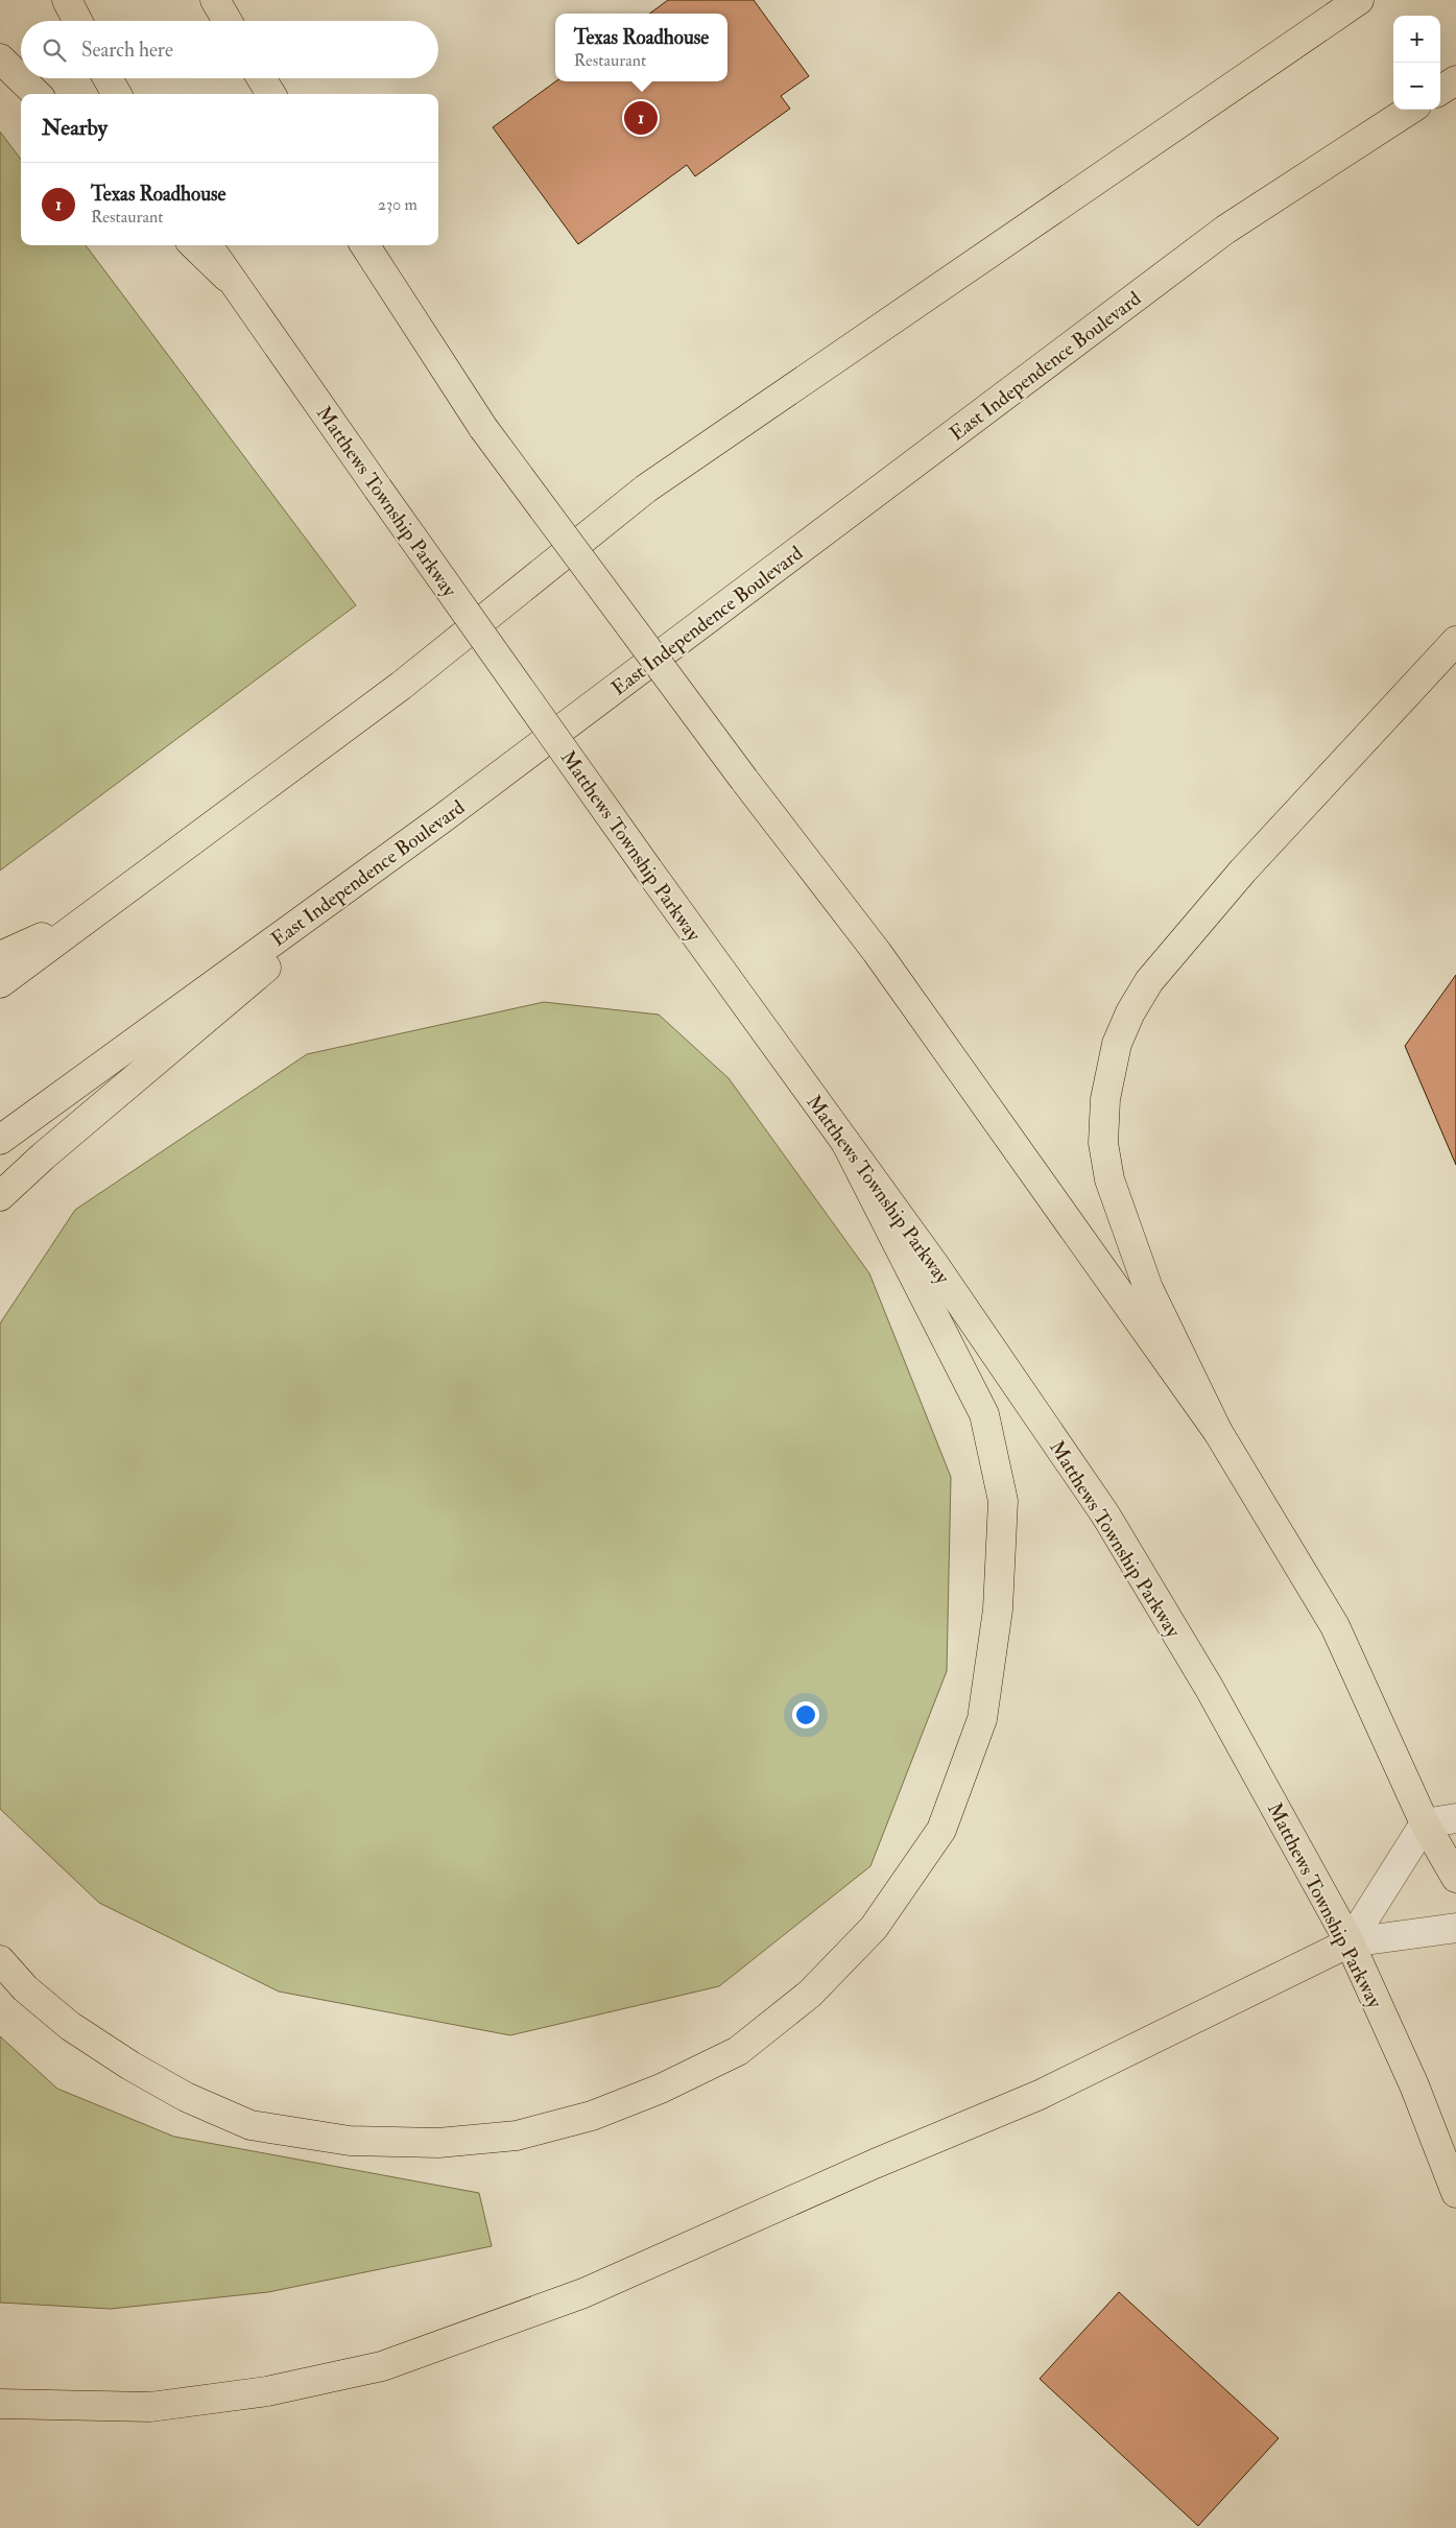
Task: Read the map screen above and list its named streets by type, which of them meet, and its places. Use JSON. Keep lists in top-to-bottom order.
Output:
{
  "streets": {
    "main road": ["East Independence Boulevard", "Matthews Township Parkway"]
  },
  "page": {
    "popup": ["Texas Roadhouse", "Restaurant"],
    "map_buttons": ["+", "−"],
    "search": "Search here",
    "heading": "Nearby",
    "pins": "1",
    "list": [
      {
        "mark": "1",
        "name": "Texas Roadhouse",
        "note": "Restaurant",
        "value": "230 m"
      }
    ]
  }
}
